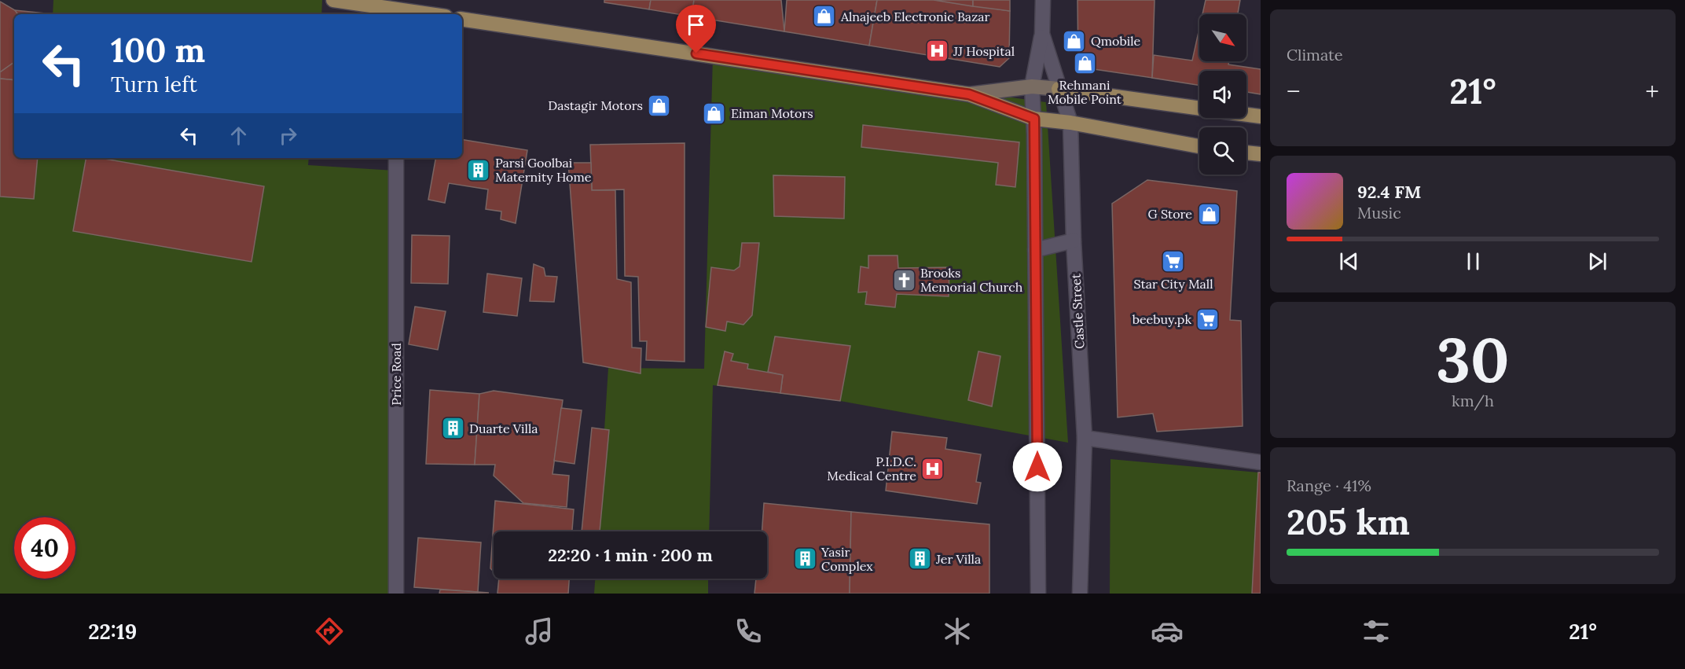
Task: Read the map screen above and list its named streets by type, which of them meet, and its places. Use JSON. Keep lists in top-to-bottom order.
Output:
{
  "streets": {
    "street": ["Castle Street", "Price Road"]
  },
  "places": {
    "shop": [
      "Alnajeeb Electronic Bazar",
      "Qmobile",
      "Rehmani Mobile Point",
      "Dastagir Motors",
      "Eiman Motors",
      "G Store"
    ],
    "hospital": ["JJ Hospital", "P.I.D.C. Medical Centre"],
    "building": [
      "Parsi Goolbai Maternity Home",
      "Duarte Villa",
      "Yasir Complex",
      "Jer Villa"
    ],
    "supermarket": ["Star City Mall", "beebuy.pk"],
    "church": ["Brooks Memorial Church"]
  },
  "north": "bottom right",
  "page": {
    "tile": [
      "Climate",
      ["30", "km/h"],
      ["Range · 41%", "205 km"]
    ],
    "turn": ["100 m", "Turn left"],
    "heat": ["−", "21°", "+"],
    "song": ["92.4 FM", "Music"],
    "limit": "40",
    "trip": "22:20 · 1 min · 200 m",
    "tabs": ["22:19", "21°"]
  }
}
